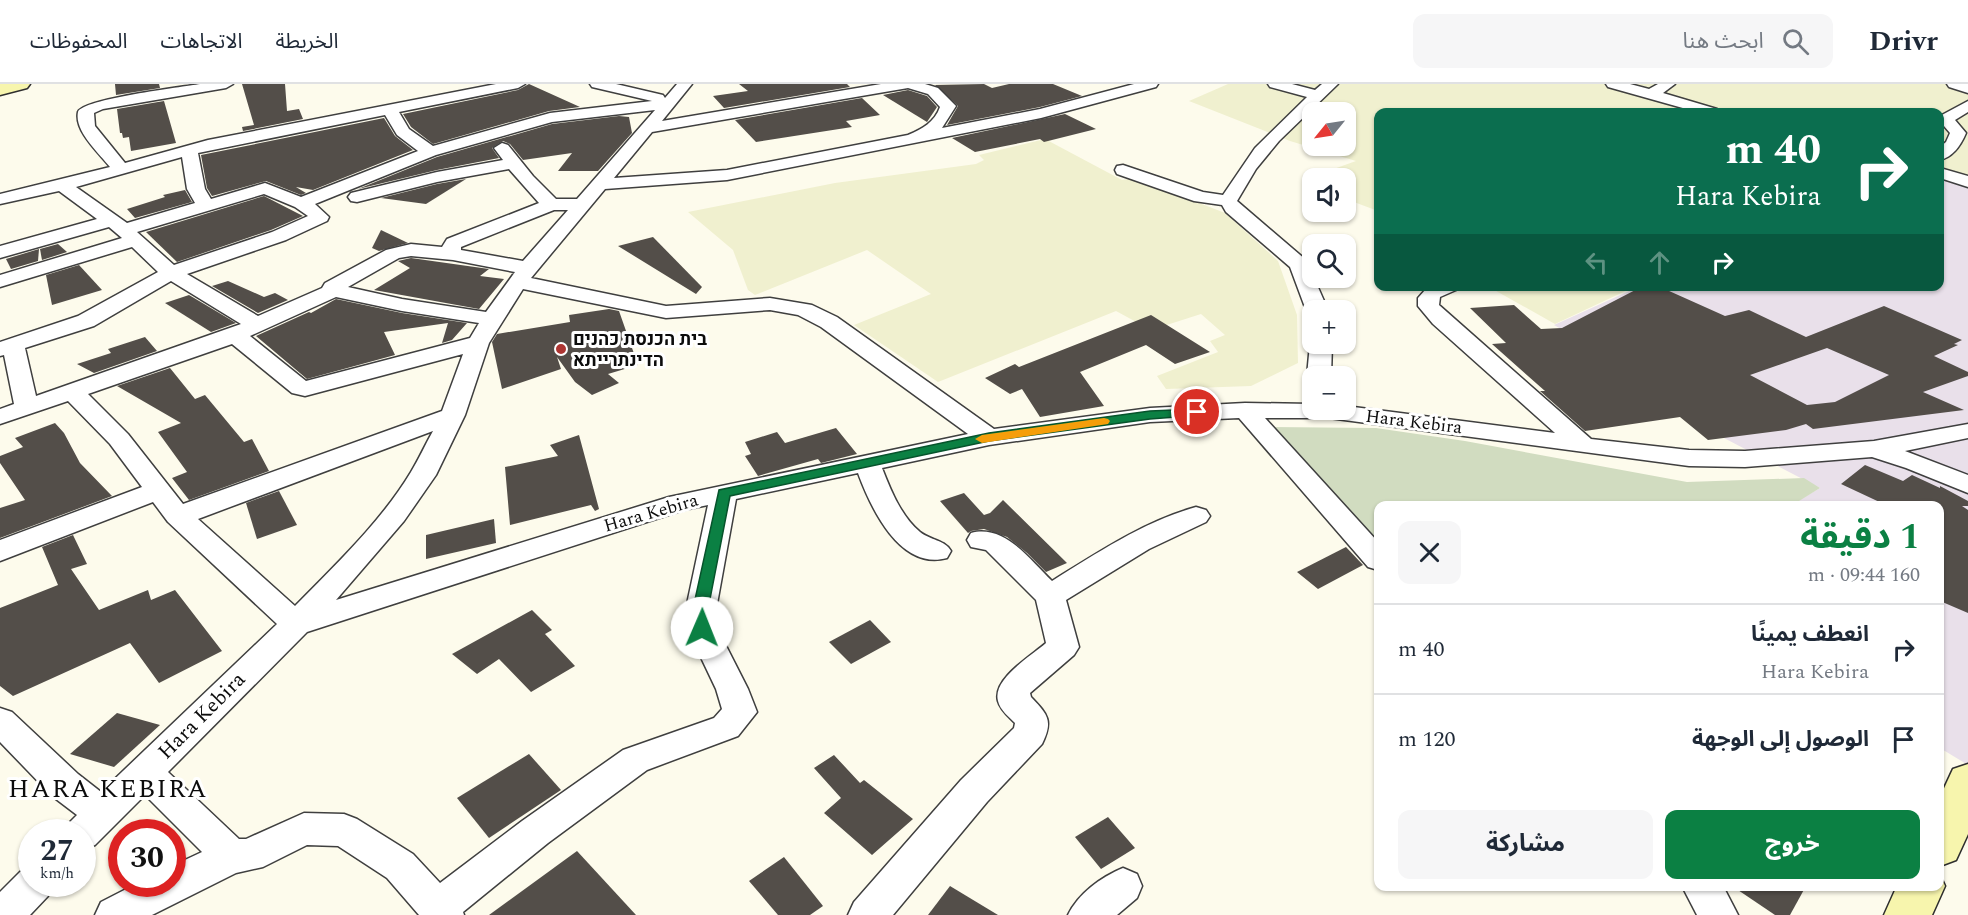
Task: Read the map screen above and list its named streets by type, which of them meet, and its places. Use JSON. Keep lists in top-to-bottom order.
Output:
{
  "streets": {
    "street": ["Hara Kebira"]
  },
  "districts": ["HARA KEBIRA"],
  "places": ["בית הכנסת כהנים הדינתרייתא"],
  "north": "bottom left",
  "page": {
    "header": "Drivr",
    "search": "ابحث هنا",
    "nav": ["الخريطة", "الاتجاهات", "المحفوظات"],
    "map_buttons": ["+", "−"],
    "turn": ["40 m", "Hara Kebira"],
    "heading": ["1 دقيقة", "160 m · 09:44"],
    "list": [
      {
        "name": "انعطف يمينًا",
        "note": "Hara Kebira",
        "value": "40 m"
      },
      {
        "name": "الوصول إلى الوجهة",
        "value": "120 m"
      }
    ],
    "buttons": ["خروج", "مشاركة"],
    "speed": "27 km/h",
    "limit": "30"
  }
}
